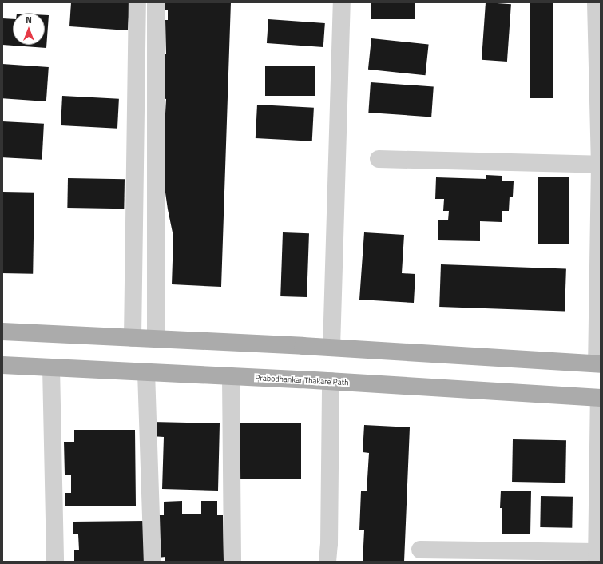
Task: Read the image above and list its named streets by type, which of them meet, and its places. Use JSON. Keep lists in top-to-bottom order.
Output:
{
  "streets": {
    "main road": ["Prabodhankar Thakare Path"]
  },
  "north": "top"
}
